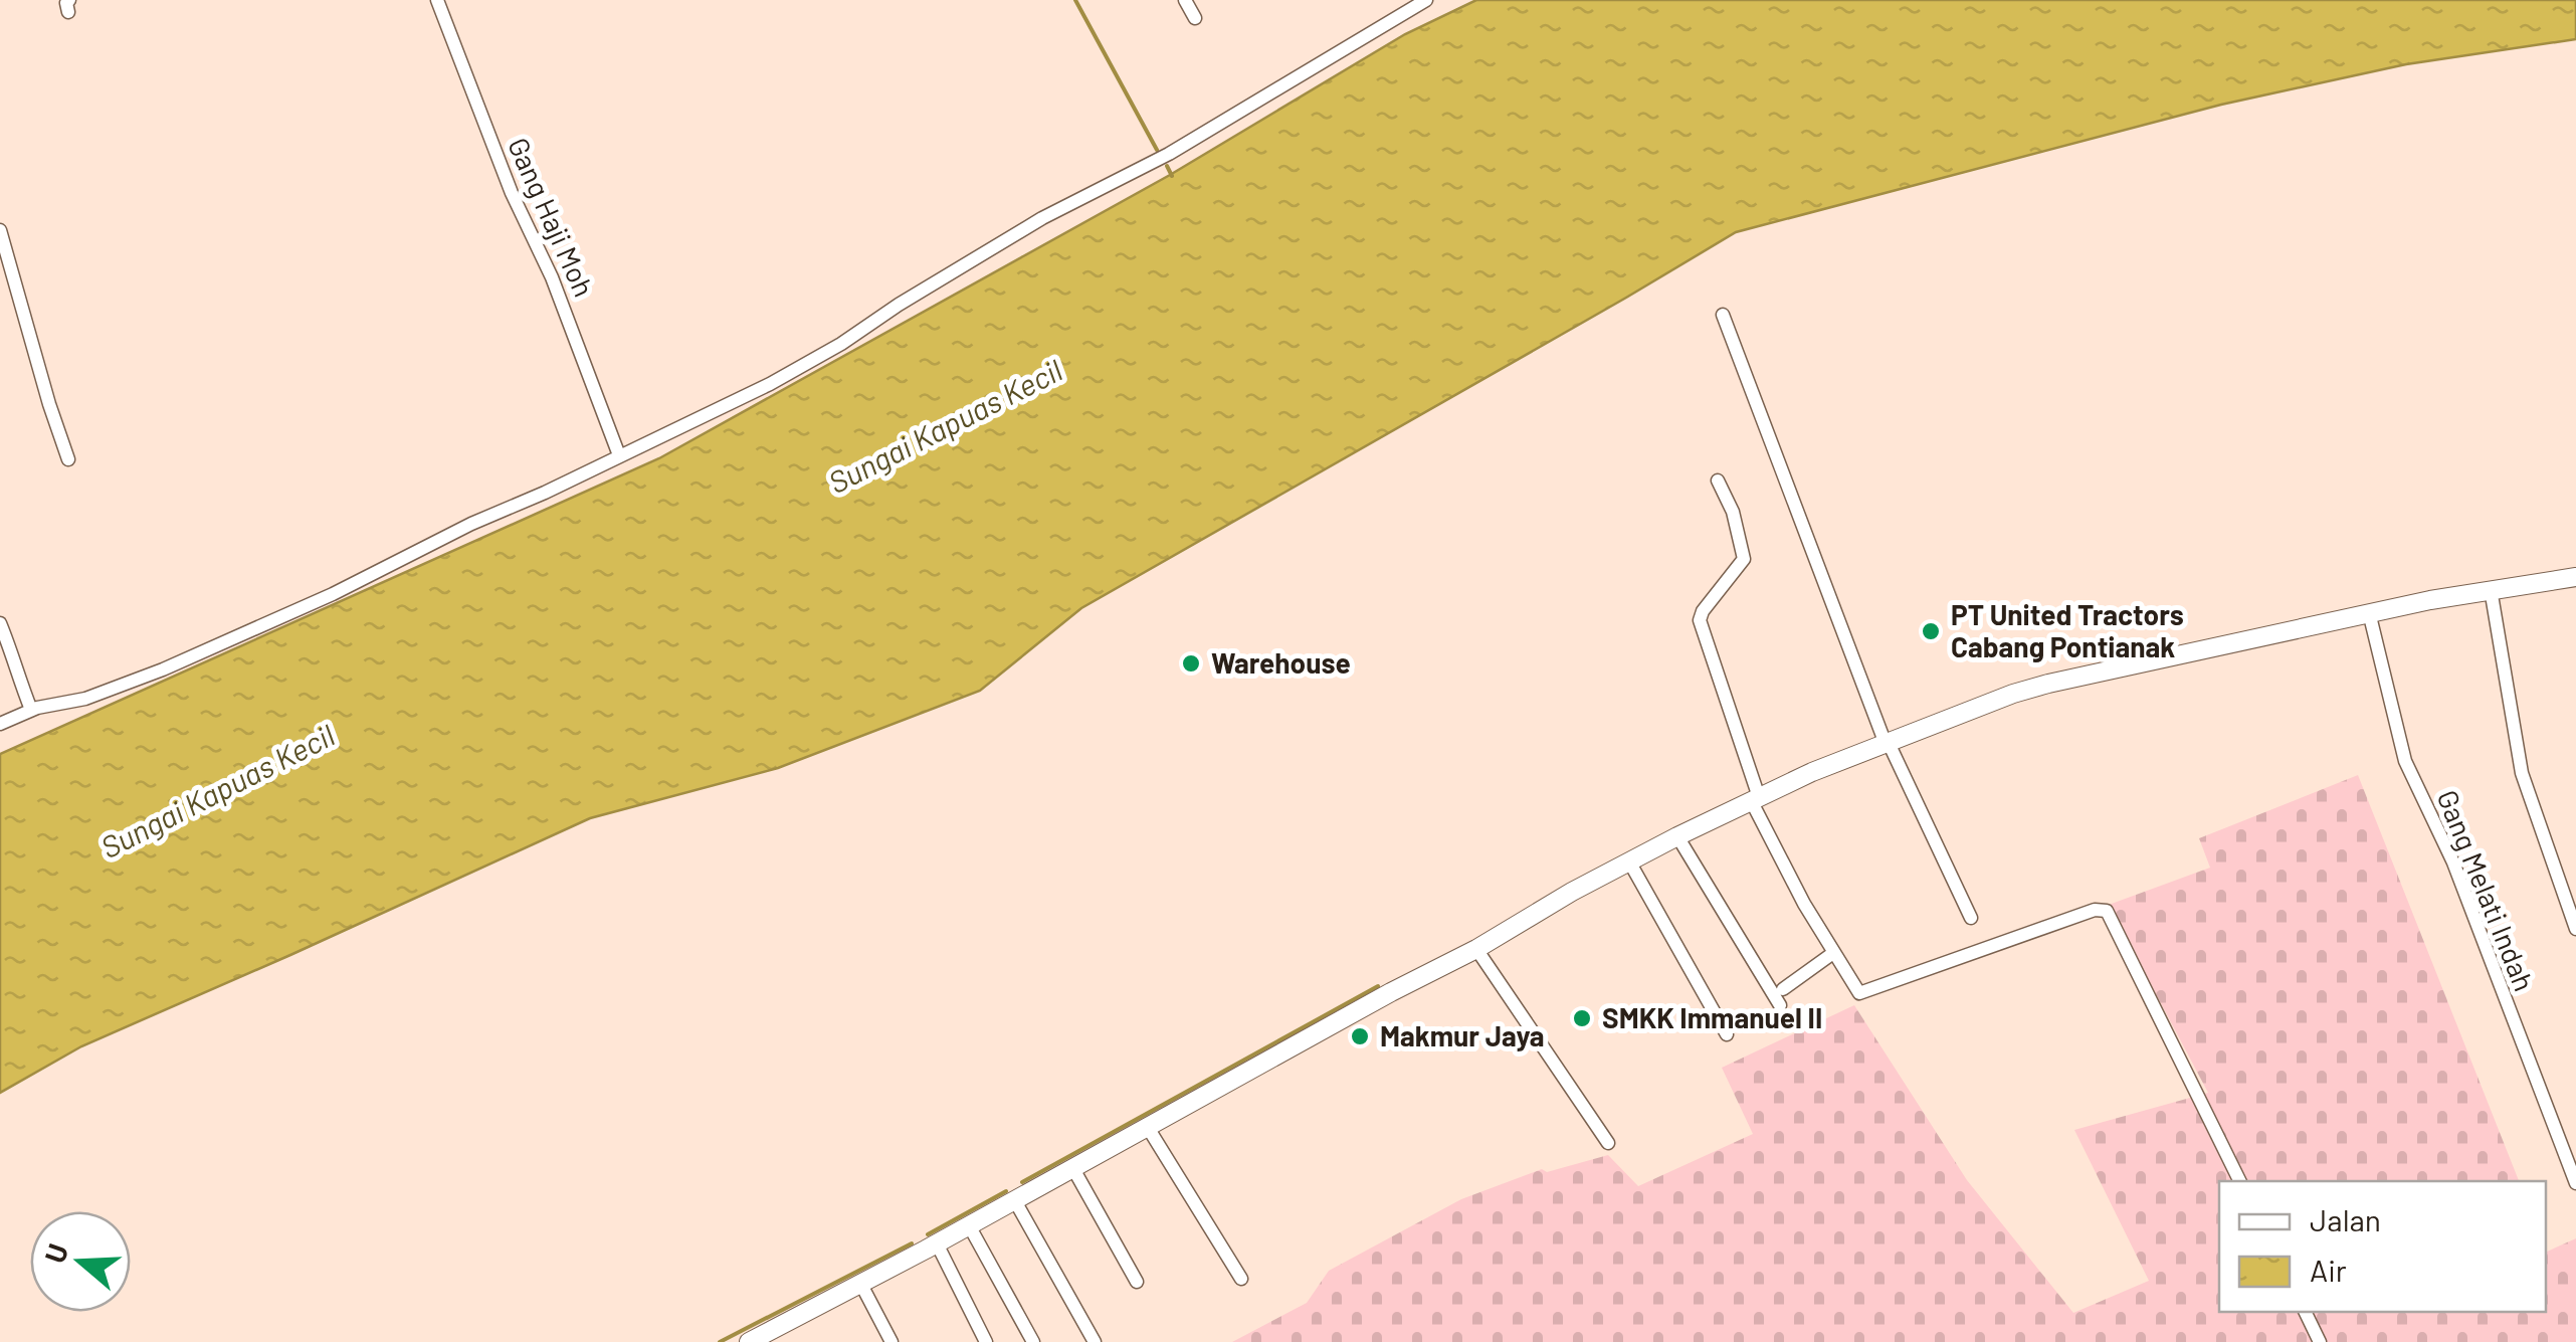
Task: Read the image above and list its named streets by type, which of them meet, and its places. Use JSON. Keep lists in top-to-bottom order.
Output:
{
  "streets": {
    "street": ["Gang Haji Moh", "Gang Melati Indah"]
  },
  "water": ["Sungai Kapuas Kecil"],
  "places": [
    "PT United Tractors Cabang Pontianak",
    "Warehouse",
    "SMKK Immanuel II",
    "Makmur Jaya"
  ],
  "legend": ["Jalan", "Air"],
  "north": "left"
}
